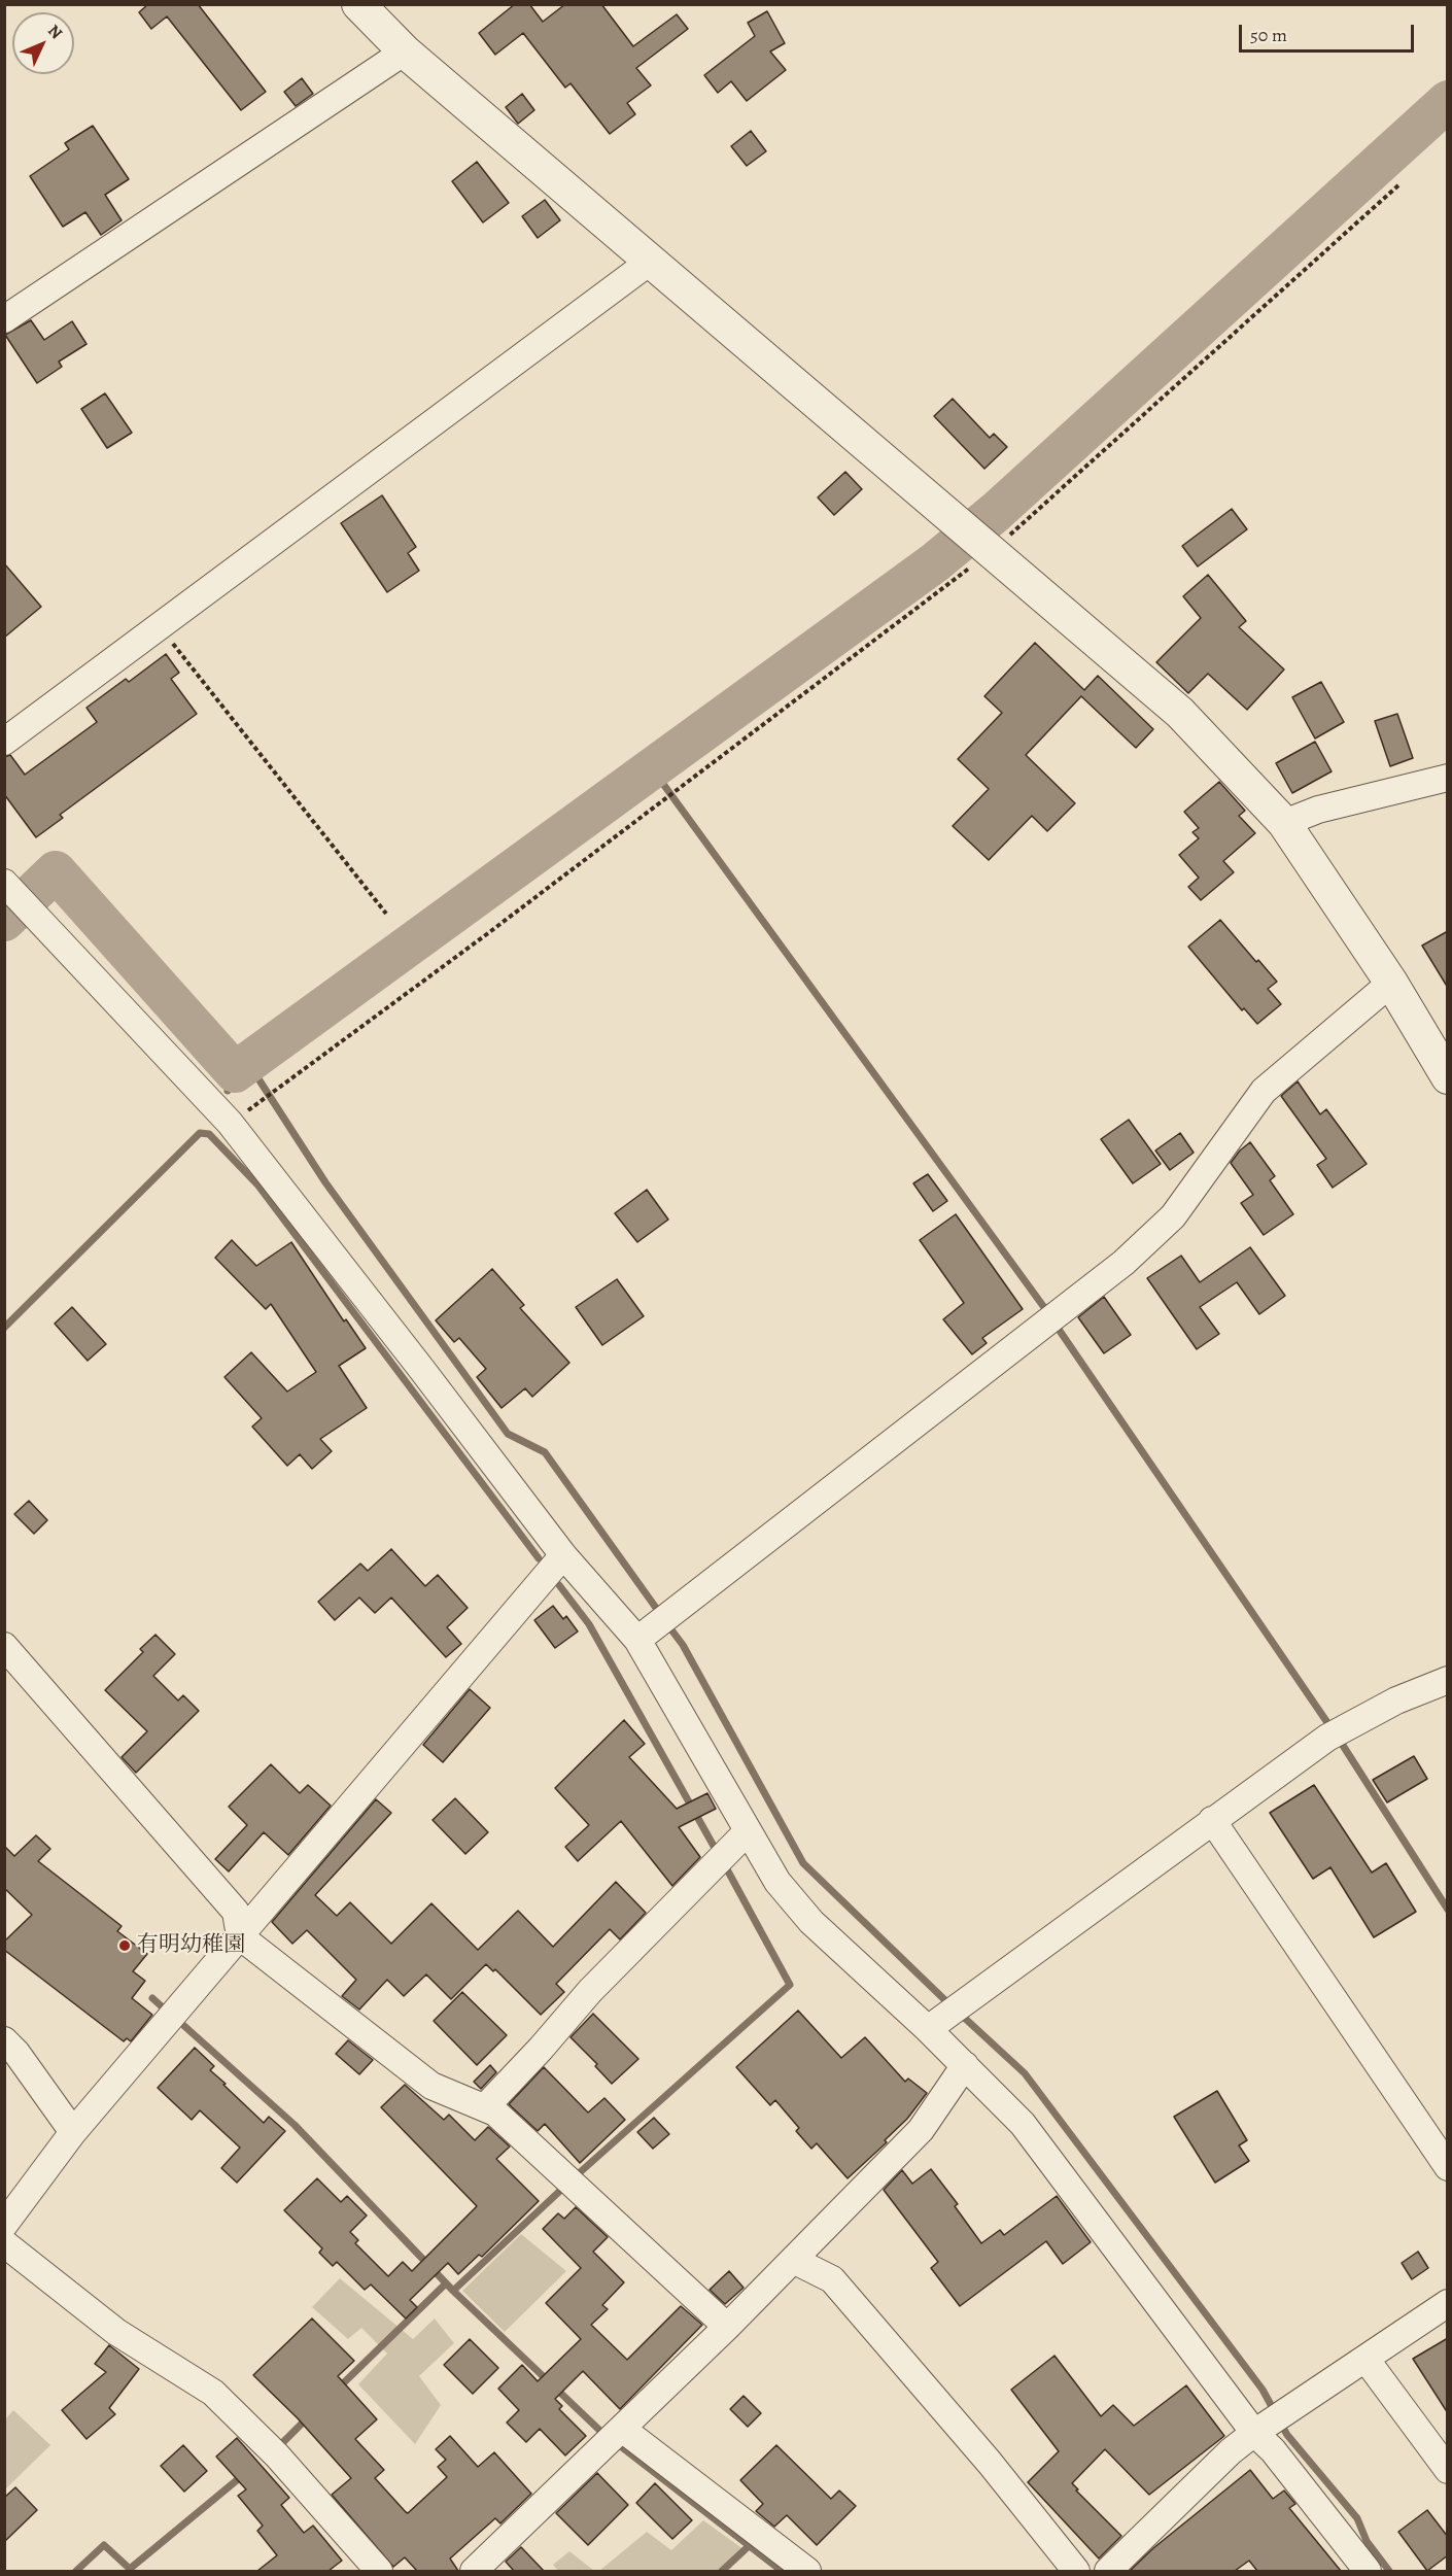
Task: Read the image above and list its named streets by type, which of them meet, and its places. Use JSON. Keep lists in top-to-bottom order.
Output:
{
  "places": ["有明幼稚園"],
  "scale_bar": "50 m",
  "north": "top right"
}
